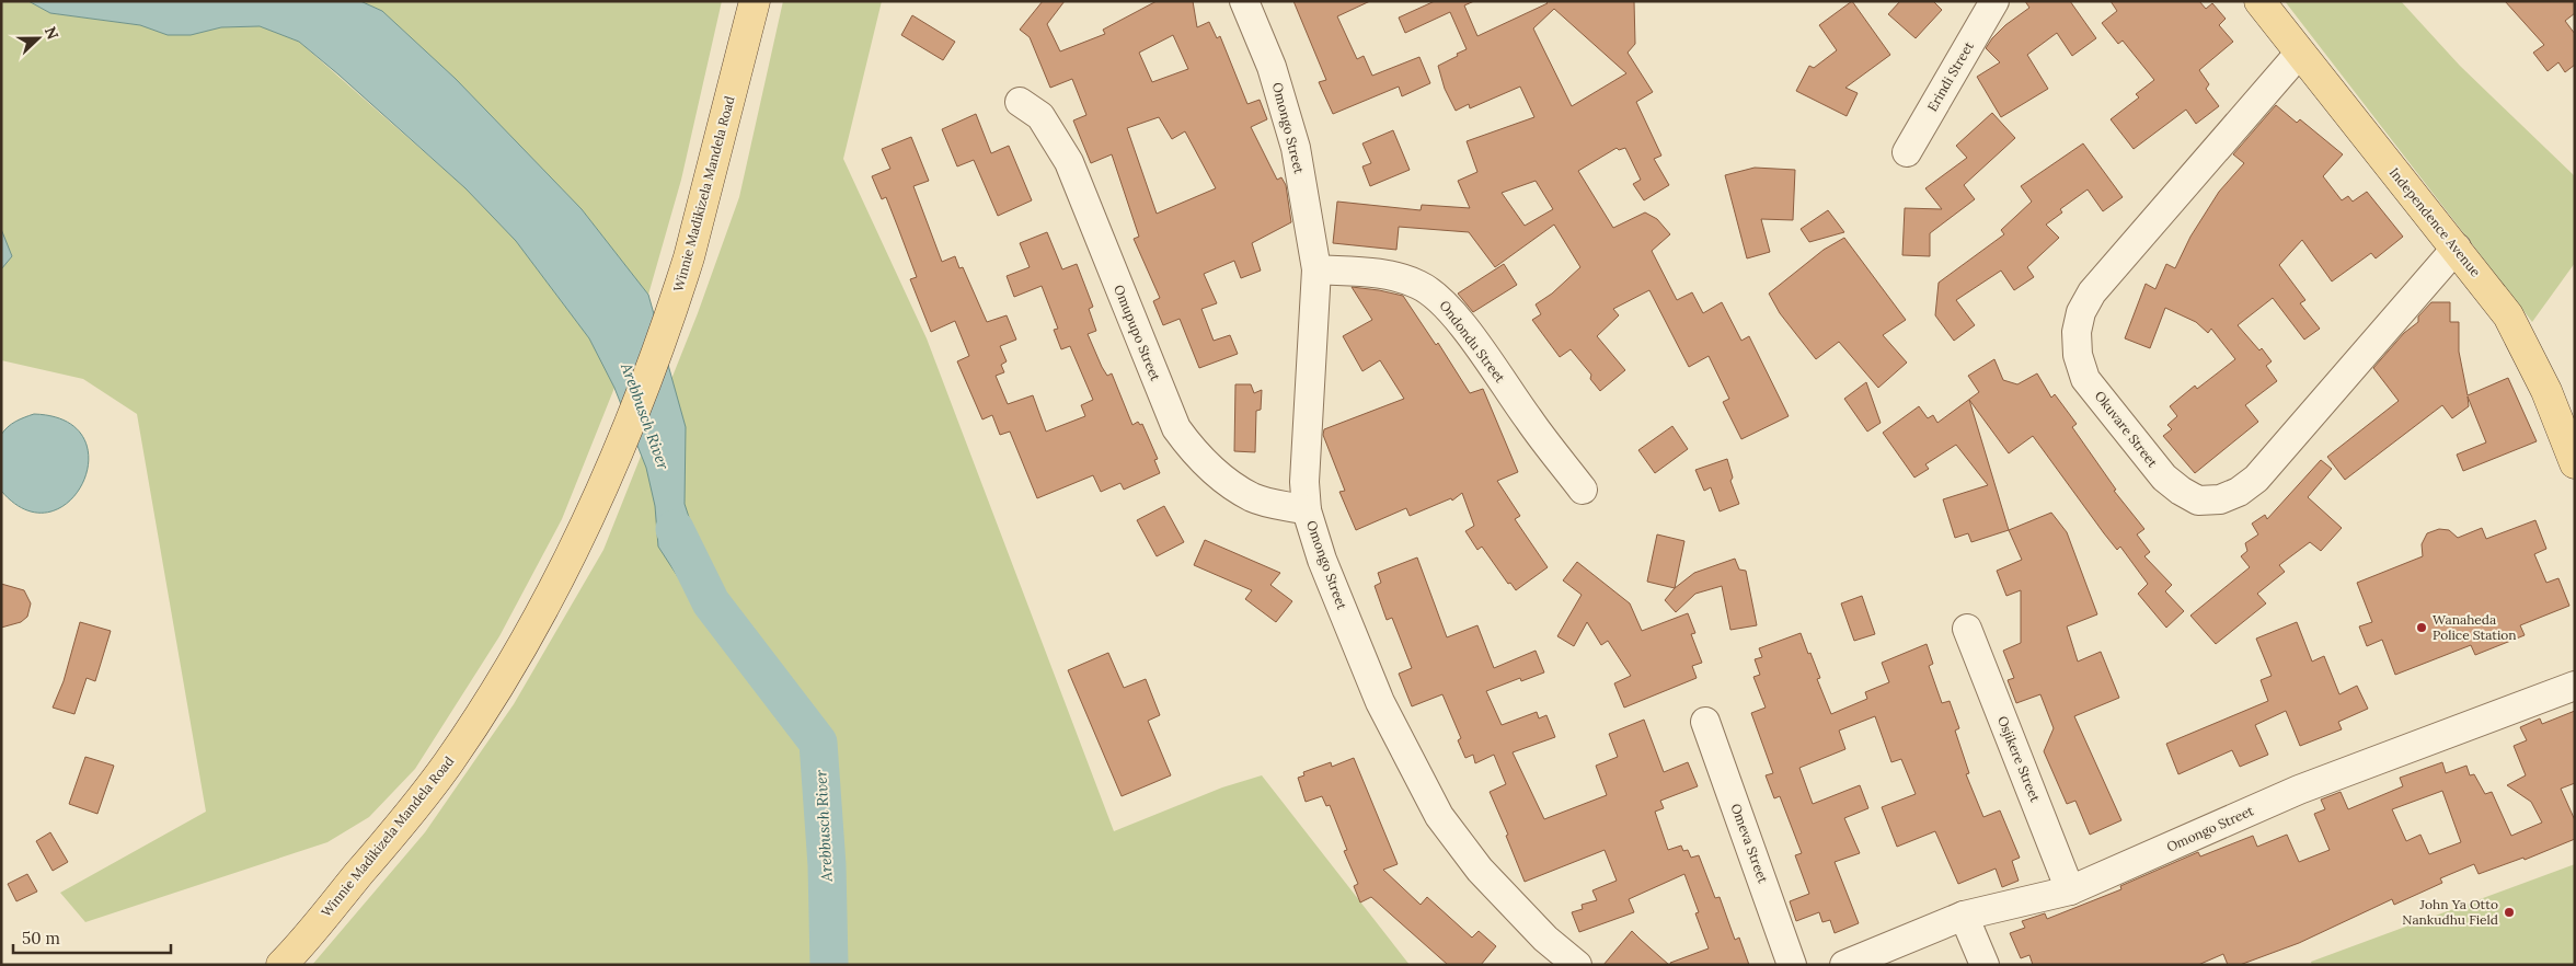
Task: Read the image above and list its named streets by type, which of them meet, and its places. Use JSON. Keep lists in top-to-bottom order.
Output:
{
  "streets": {
    "main road": ["Winnie Madikizela Mandela Road", "Independence Avenue"],
    "street": [
      "Erindi Street",
      "Omongo Street",
      "Omupupo Street",
      "Ondondu Street",
      "Okuvare Street",
      "Osjikere Street",
      "Omeva Street"
    ]
  },
  "crossings": [
    ["Omongo Street", "Omupupo Street"],
    ["Omongo Street", "Ondondu Street"],
    ["Omongo Street", "Osjikere Street"],
    ["Independence Avenue", "Okuvare Street"]
  ],
  "water": ["Arebbusch River"],
  "places": ["Wanaheda Police Station", "John Ya Otto Nankudhu Field"],
  "scale_bar": "50 m",
  "north": "right"
}
